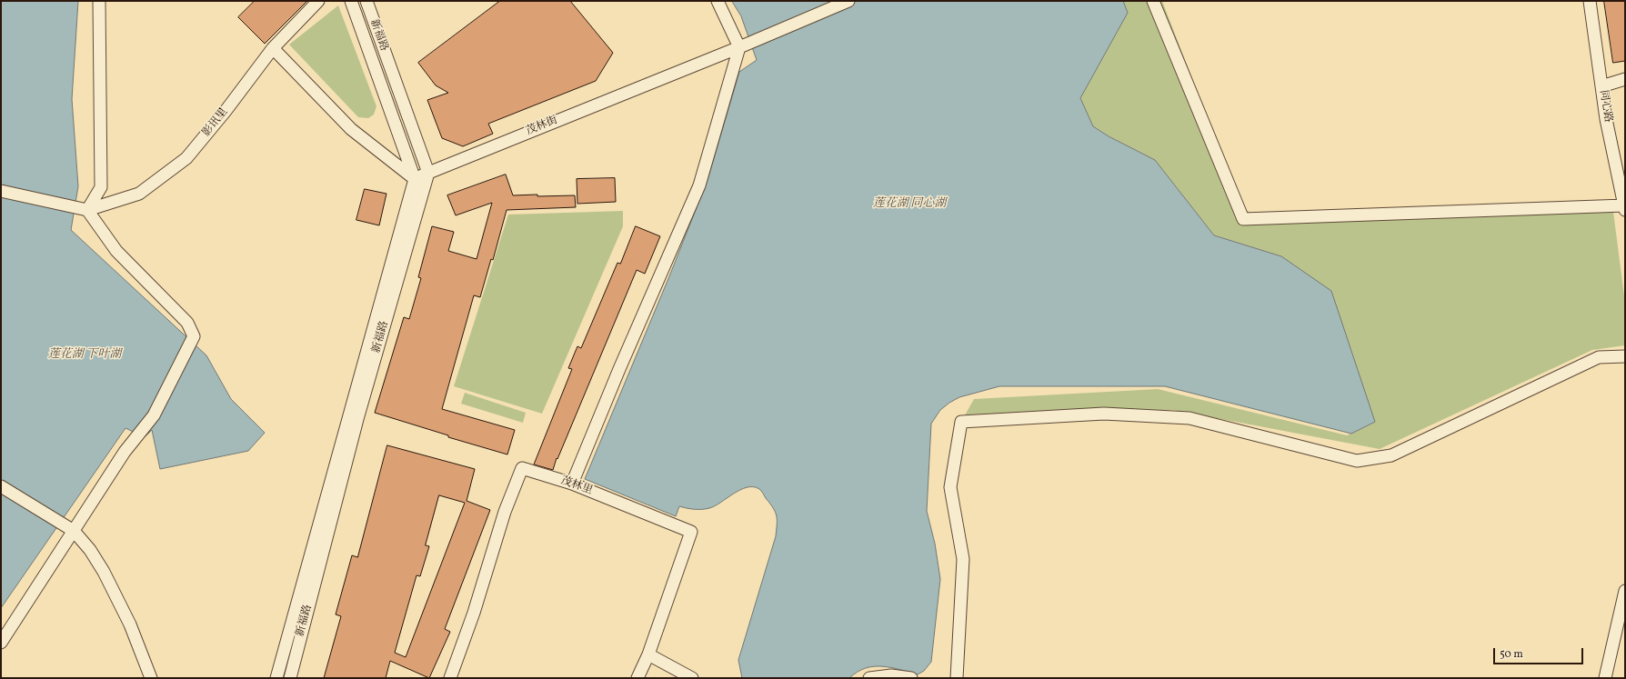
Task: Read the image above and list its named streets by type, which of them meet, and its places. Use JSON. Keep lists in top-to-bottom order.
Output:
{
  "streets": {
    "street": [
      "新福路",
      "同心路",
      "影讯里",
      "茂林街",
      "茂林里"
    ]
  },
  "crossings": [
    ["新福路", "茂林街"]
  ],
  "water": ["莲花湖 同心湖", "莲花湖 下叶湖"],
  "scale_bar": "50 m"
}
